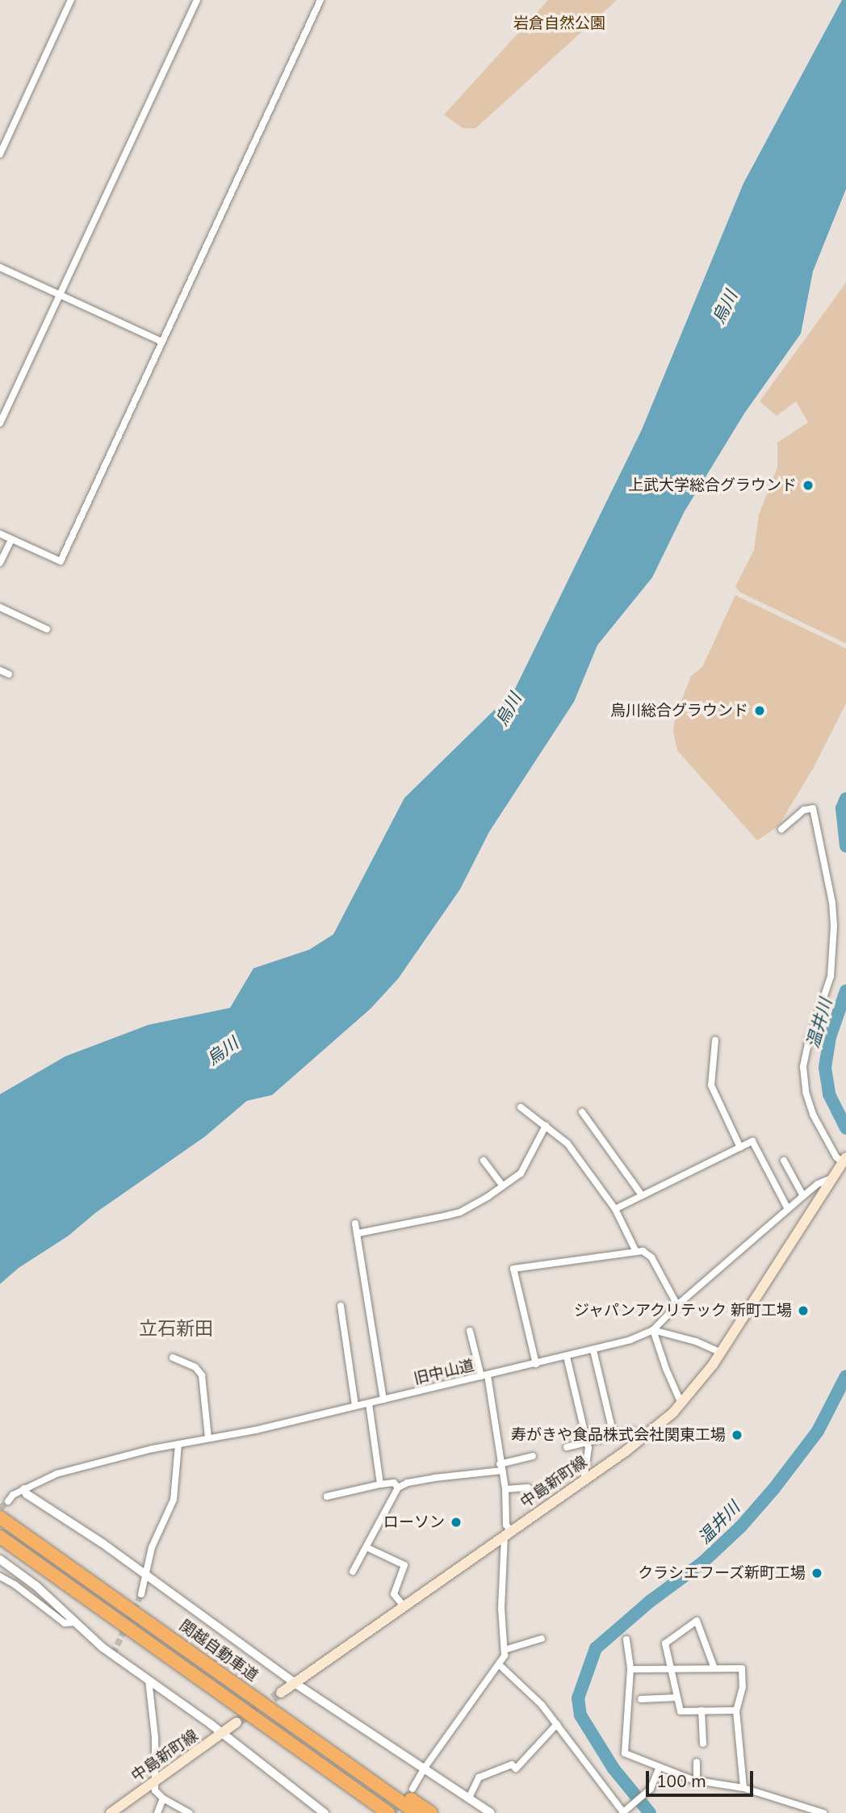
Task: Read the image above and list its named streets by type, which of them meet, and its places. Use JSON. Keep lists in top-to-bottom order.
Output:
{
  "streets": {
    "highway": ["関越自動車道"],
    "main road": ["中島新町線"],
    "street": ["旧中山道"]
  },
  "crossings": [
    ["旧中山道", "中島新町線"]
  ],
  "districts": ["立石新田"],
  "water": ["烏川", "温井川"],
  "parks": ["岩倉自然公園"],
  "places": [
    "上武大学総合グラウンド",
    "烏川総合グラウンド",
    "ジャパンアクリテック 新町工場",
    "寿がきや食品株式会社関東工場",
    "ローソン",
    "クラシエフーズ新町工場"
  ],
  "scale_bar": "100 m"
}
